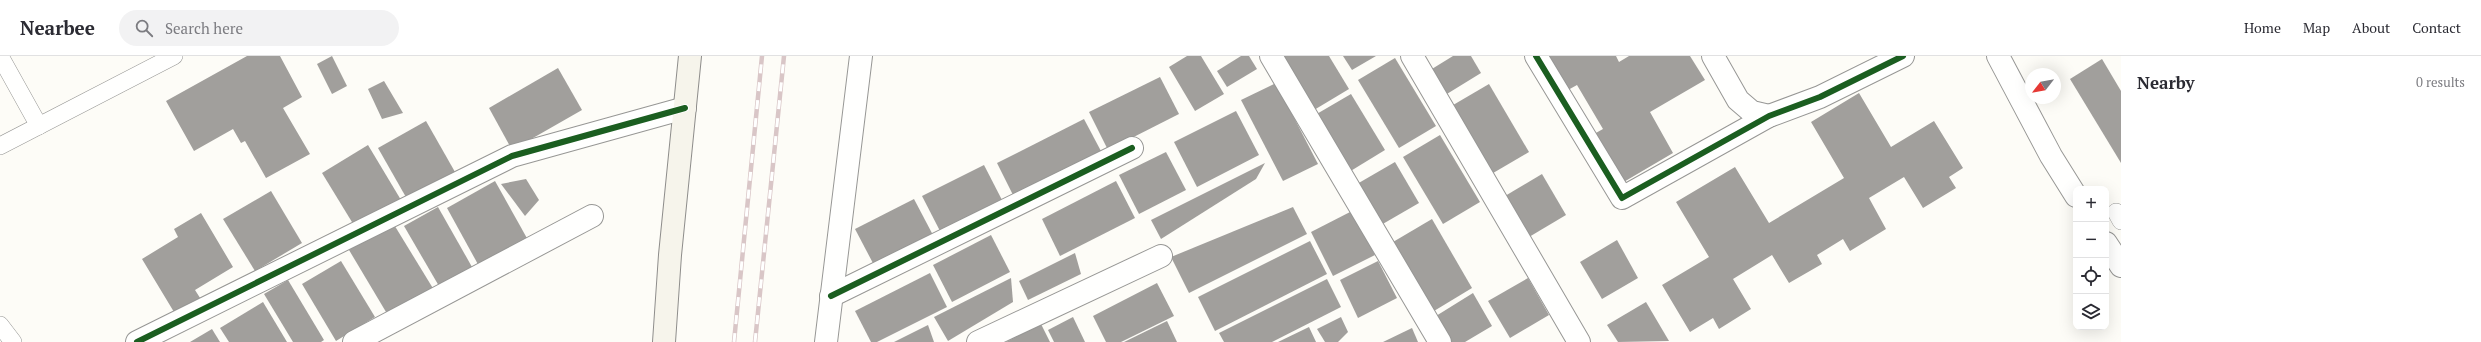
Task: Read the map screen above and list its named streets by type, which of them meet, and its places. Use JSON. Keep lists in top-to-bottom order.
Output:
{
  "north": "bottom left",
  "page": {
    "header": "Nearbee",
    "search": "Search here",
    "nav": [
      "Home",
      "Map",
      "About",
      "Contact"
    ],
    "heading": ["Nearby", "0 results"],
    "map_buttons": ["+", "−"]
  }
}
